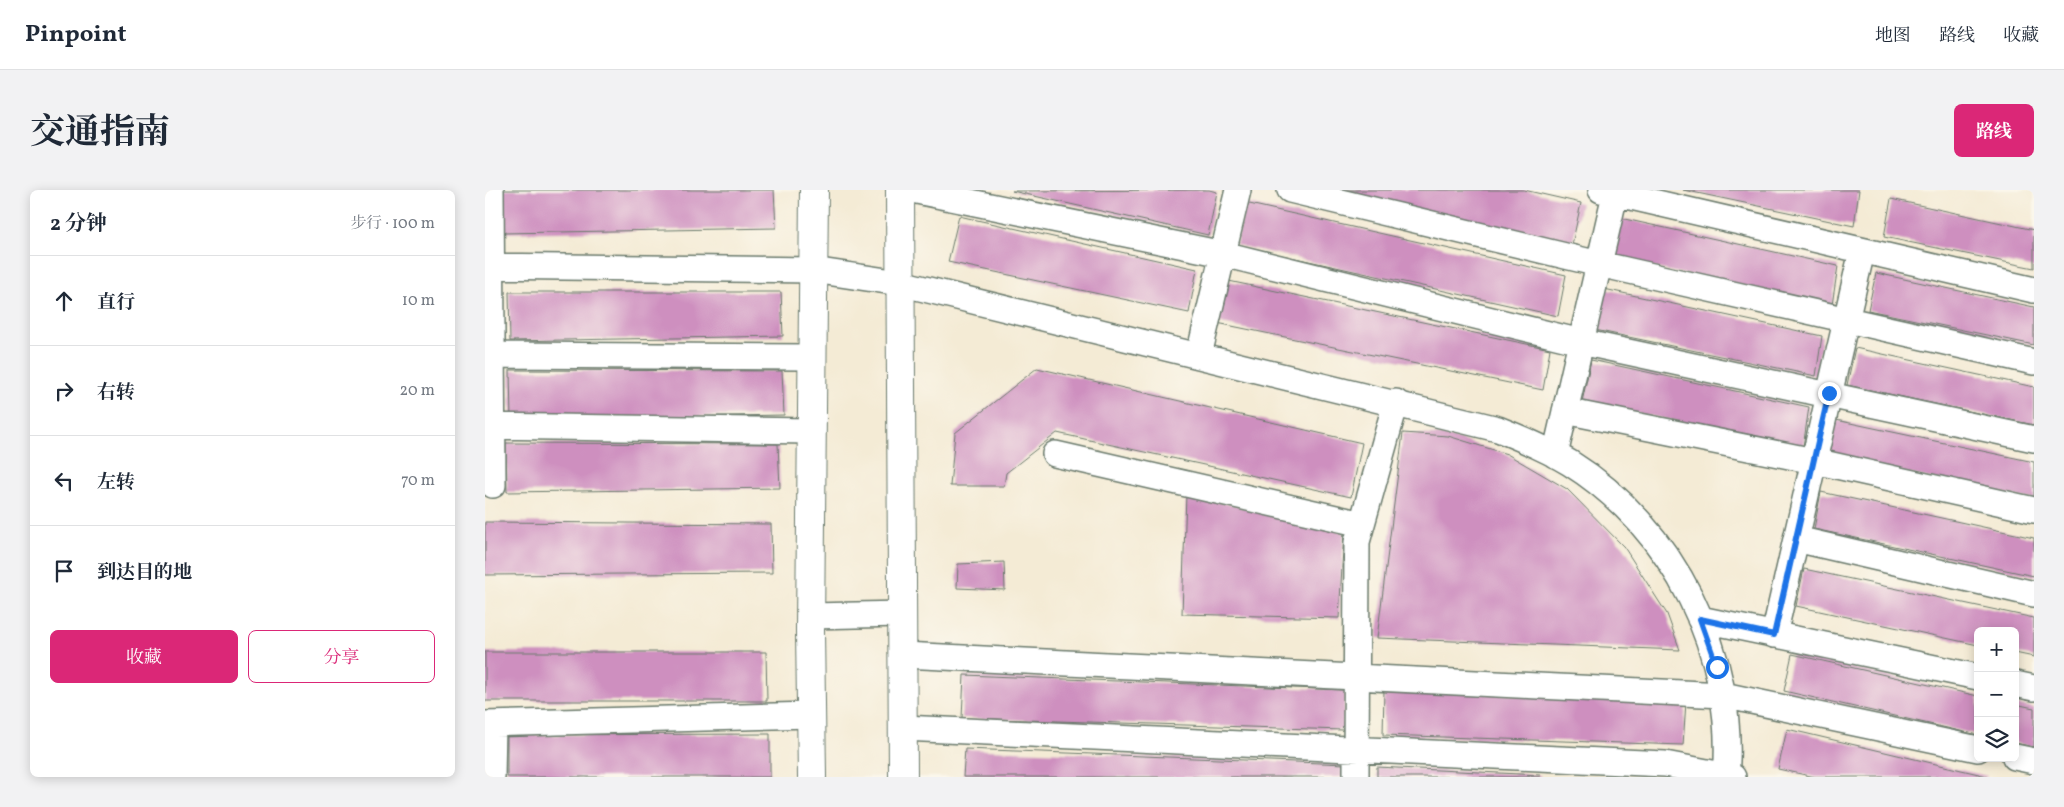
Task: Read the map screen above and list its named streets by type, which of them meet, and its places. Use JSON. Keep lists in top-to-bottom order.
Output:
{
  "page": {
    "header": "Pinpoint",
    "nav": ["地图", "路线", "收藏"],
    "title": "交通指南",
    "buttons": [
      "路线",
      ["收藏", "分享"]
    ],
    "heading": ["2 分钟", "步行 · 100 m"],
    "list": [
      ["直行", "10 m"],
      ["右转", "20 m"],
      ["左转", "70 m"],
      "到达目的地"
    ],
    "map_buttons": ["+", "−"]
  }
}
